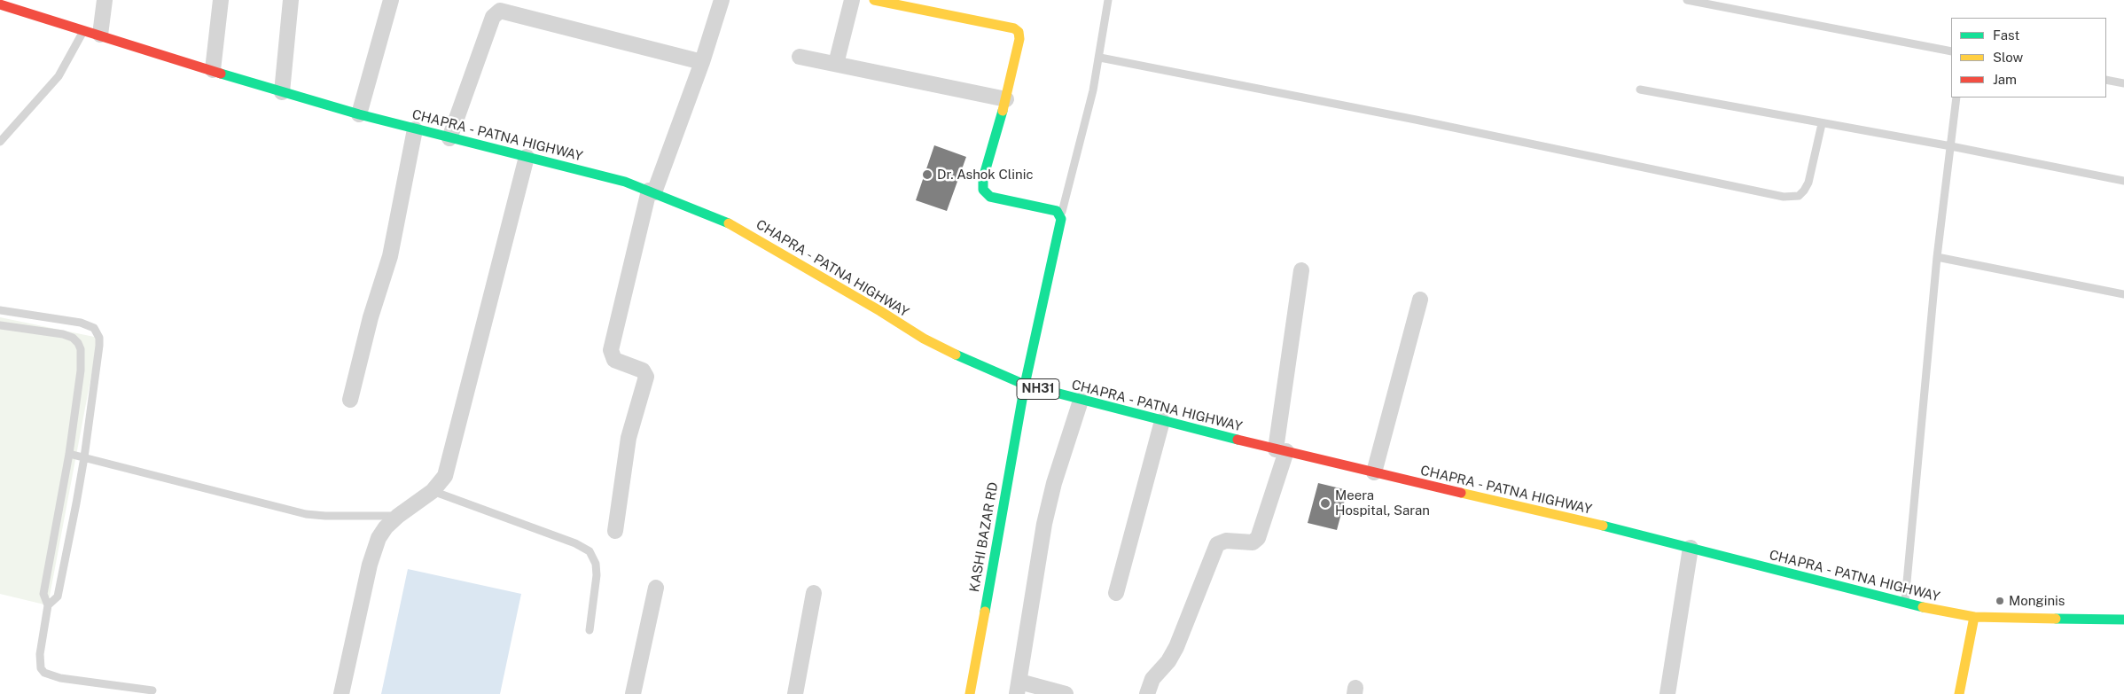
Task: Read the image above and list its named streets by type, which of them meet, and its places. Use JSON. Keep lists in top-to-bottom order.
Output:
{
  "streets": {
    "main road": ["CHAPRA - PATNA HIGHWAY", "NH31", "KASHI BAZAR RD"]
  },
  "crossings": [
    ["CHAPRA - PATNA HIGHWAY", "KASHI BAZAR RD"]
  ],
  "places": ["Dr. Ashok Clinic", "Meera Hospital, Saran", "Monginis"],
  "legend": ["Fast", "Slow", "Jam"]
}
